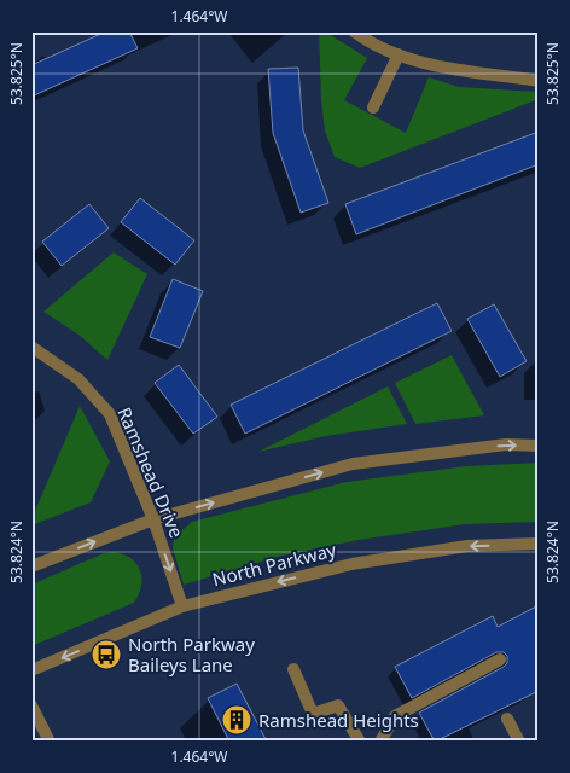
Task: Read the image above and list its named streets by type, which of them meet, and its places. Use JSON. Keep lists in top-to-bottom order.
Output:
{
  "streets": {
    "street": ["Ramshead Drive", "North Parkway"]
  },
  "crossings": [
    ["Ramshead Drive", "North Parkway"]
  ],
  "places": {
    "bus stop": ["North Parkway Baileys Lane"],
    "building": ["Ramshead Heights"]
  },
  "coordinates": ["1.464°W", "53.825°N", "53.824°N"]
}
